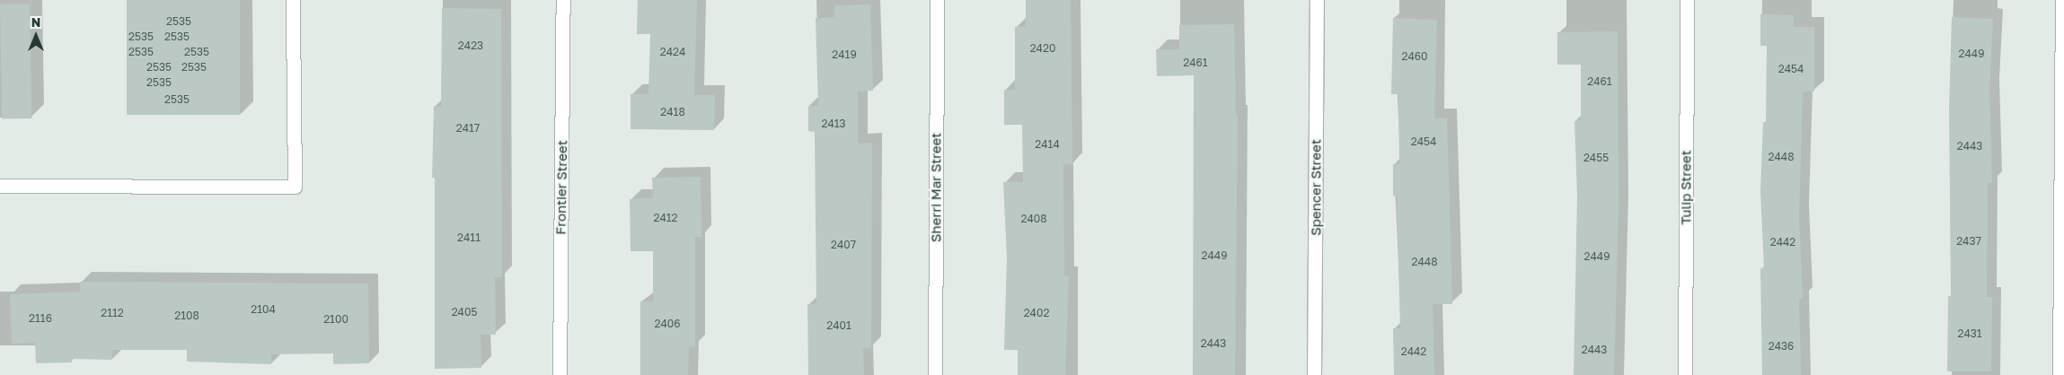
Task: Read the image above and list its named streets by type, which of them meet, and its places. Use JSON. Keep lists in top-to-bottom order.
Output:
{
  "streets": {
    "street": [
      "Frontier Street",
      "Sherri Mar Street",
      "Spencer Street",
      "Tulip Street"
    ]
  },
  "house_numbers": [
    "2535",
    "2535",
    "2535",
    "2423",
    "2420",
    "2535",
    "2535",
    "2424",
    "2449",
    "2419",
    "2460",
    "2461",
    "2535",
    "2535",
    "2454",
    "2461",
    "2535",
    "2535",
    "2418",
    "2413",
    "2417",
    "2454",
    "2414",
    "2443",
    "2448",
    "2455",
    "2412",
    "2408",
    "2411",
    "2437",
    "2442",
    "2407",
    "2449",
    "2449",
    "2448",
    "2104",
    "2405",
    "2112",
    "2402",
    "2108",
    "2116",
    "2100",
    "2406",
    "2401",
    "2431",
    "2443",
    "2436",
    "2443",
    "2442"
  ],
  "north": "top"
}
